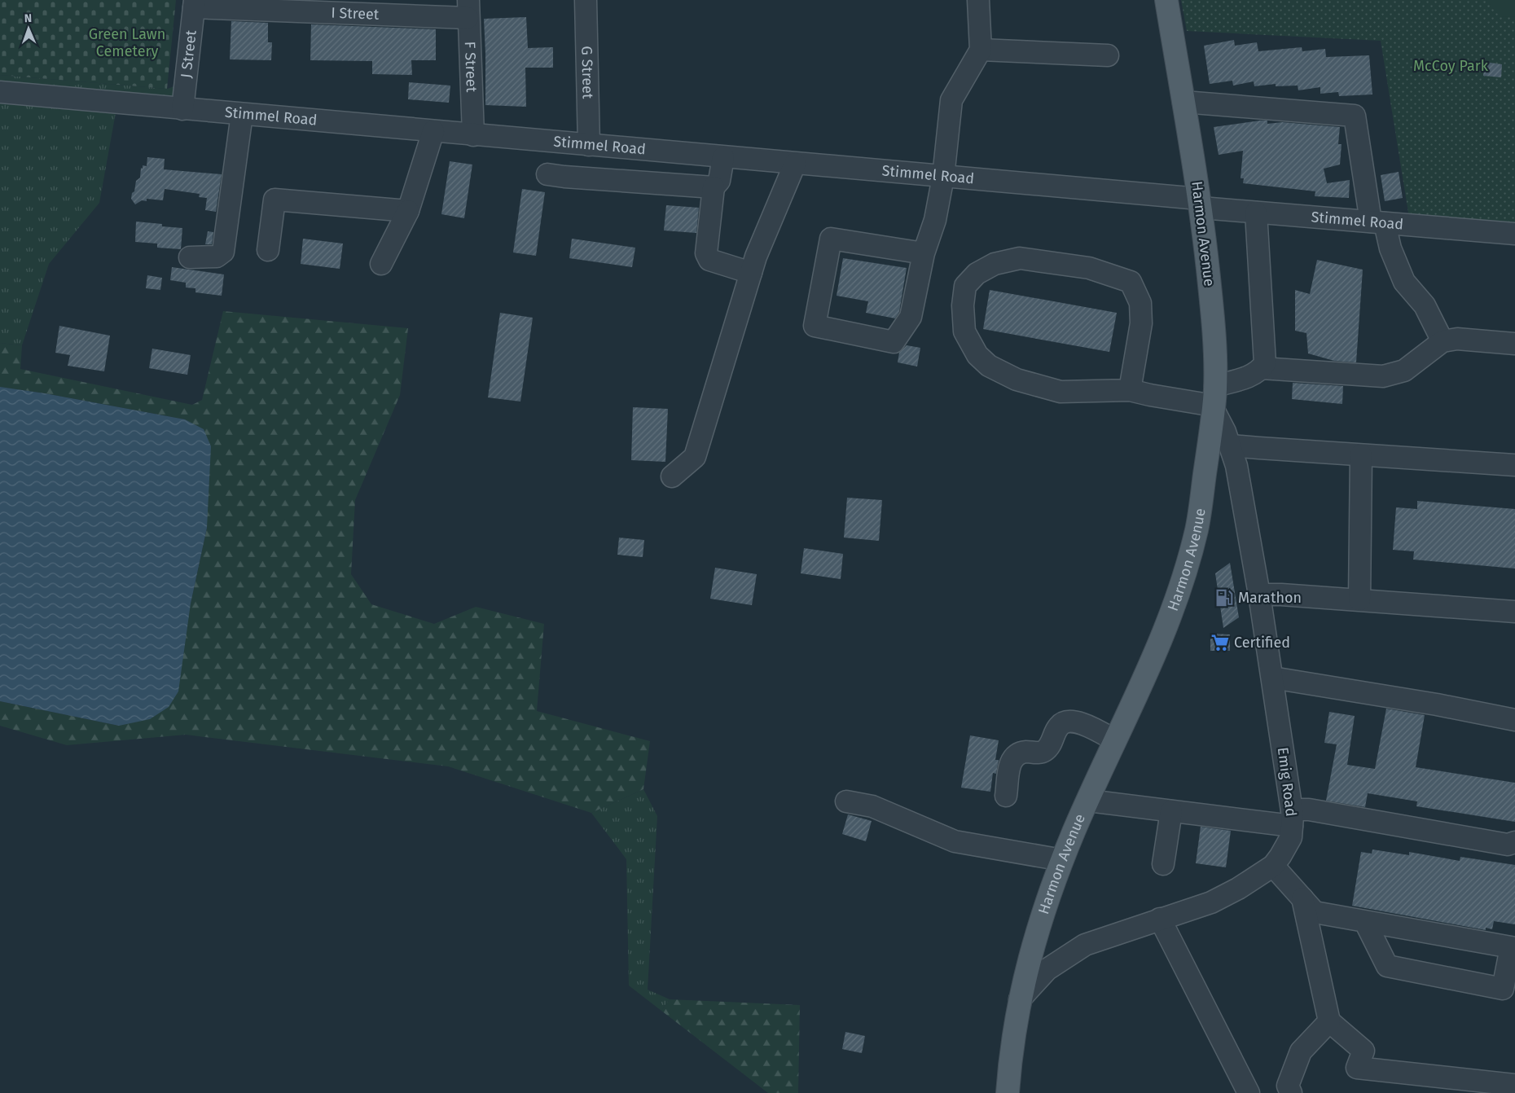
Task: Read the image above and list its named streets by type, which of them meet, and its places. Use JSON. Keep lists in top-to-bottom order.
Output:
{
  "streets": {
    "main road": ["Harmon Avenue"],
    "street": [
      "I Street",
      "J Street",
      "F Street",
      "G Street",
      "Stimmel Road",
      "Emig Road"
    ]
  },
  "crossings": [
    ["I Street", "J Street"],
    ["I Street", "F Street"],
    ["J Street", "Stimmel Road"],
    ["F Street", "Stimmel Road"],
    ["G Street", "Stimmel Road"],
    ["Stimmel Road", "Harmon Avenue"],
    ["Harmon Avenue", "Emig Road"]
  ],
  "parks": ["Green Lawn Cemetery", "McCoy Park"],
  "places": {
    "fuel station": ["Marathon"],
    "supermarket": ["Certified"]
  },
  "north": "top"
}
